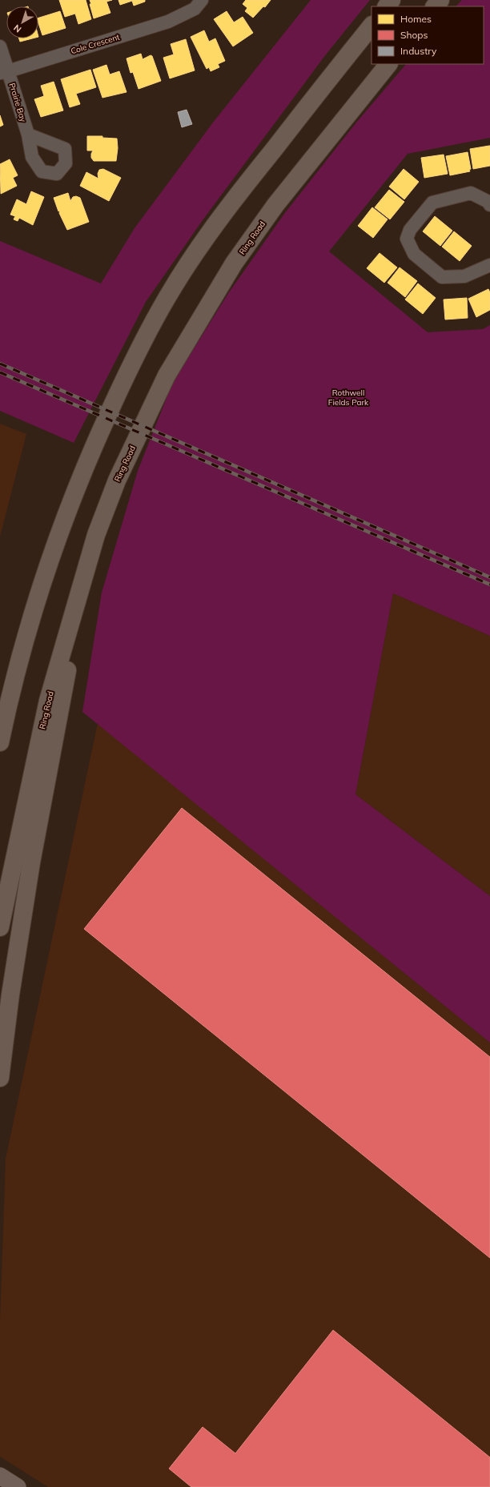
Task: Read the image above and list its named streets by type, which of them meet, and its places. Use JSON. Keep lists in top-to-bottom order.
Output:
{
  "streets": {
    "highway": ["Ring Road"],
    "street": ["Cole Crescent", "Prairie Bay"]
  },
  "crossings": [
    ["Cole Crescent", "Prairie Bay"]
  ],
  "parks": ["Rothwell Fields Park"],
  "legend": ["Homes", "Shops", "Industry"],
  "north": "bottom left"
}
